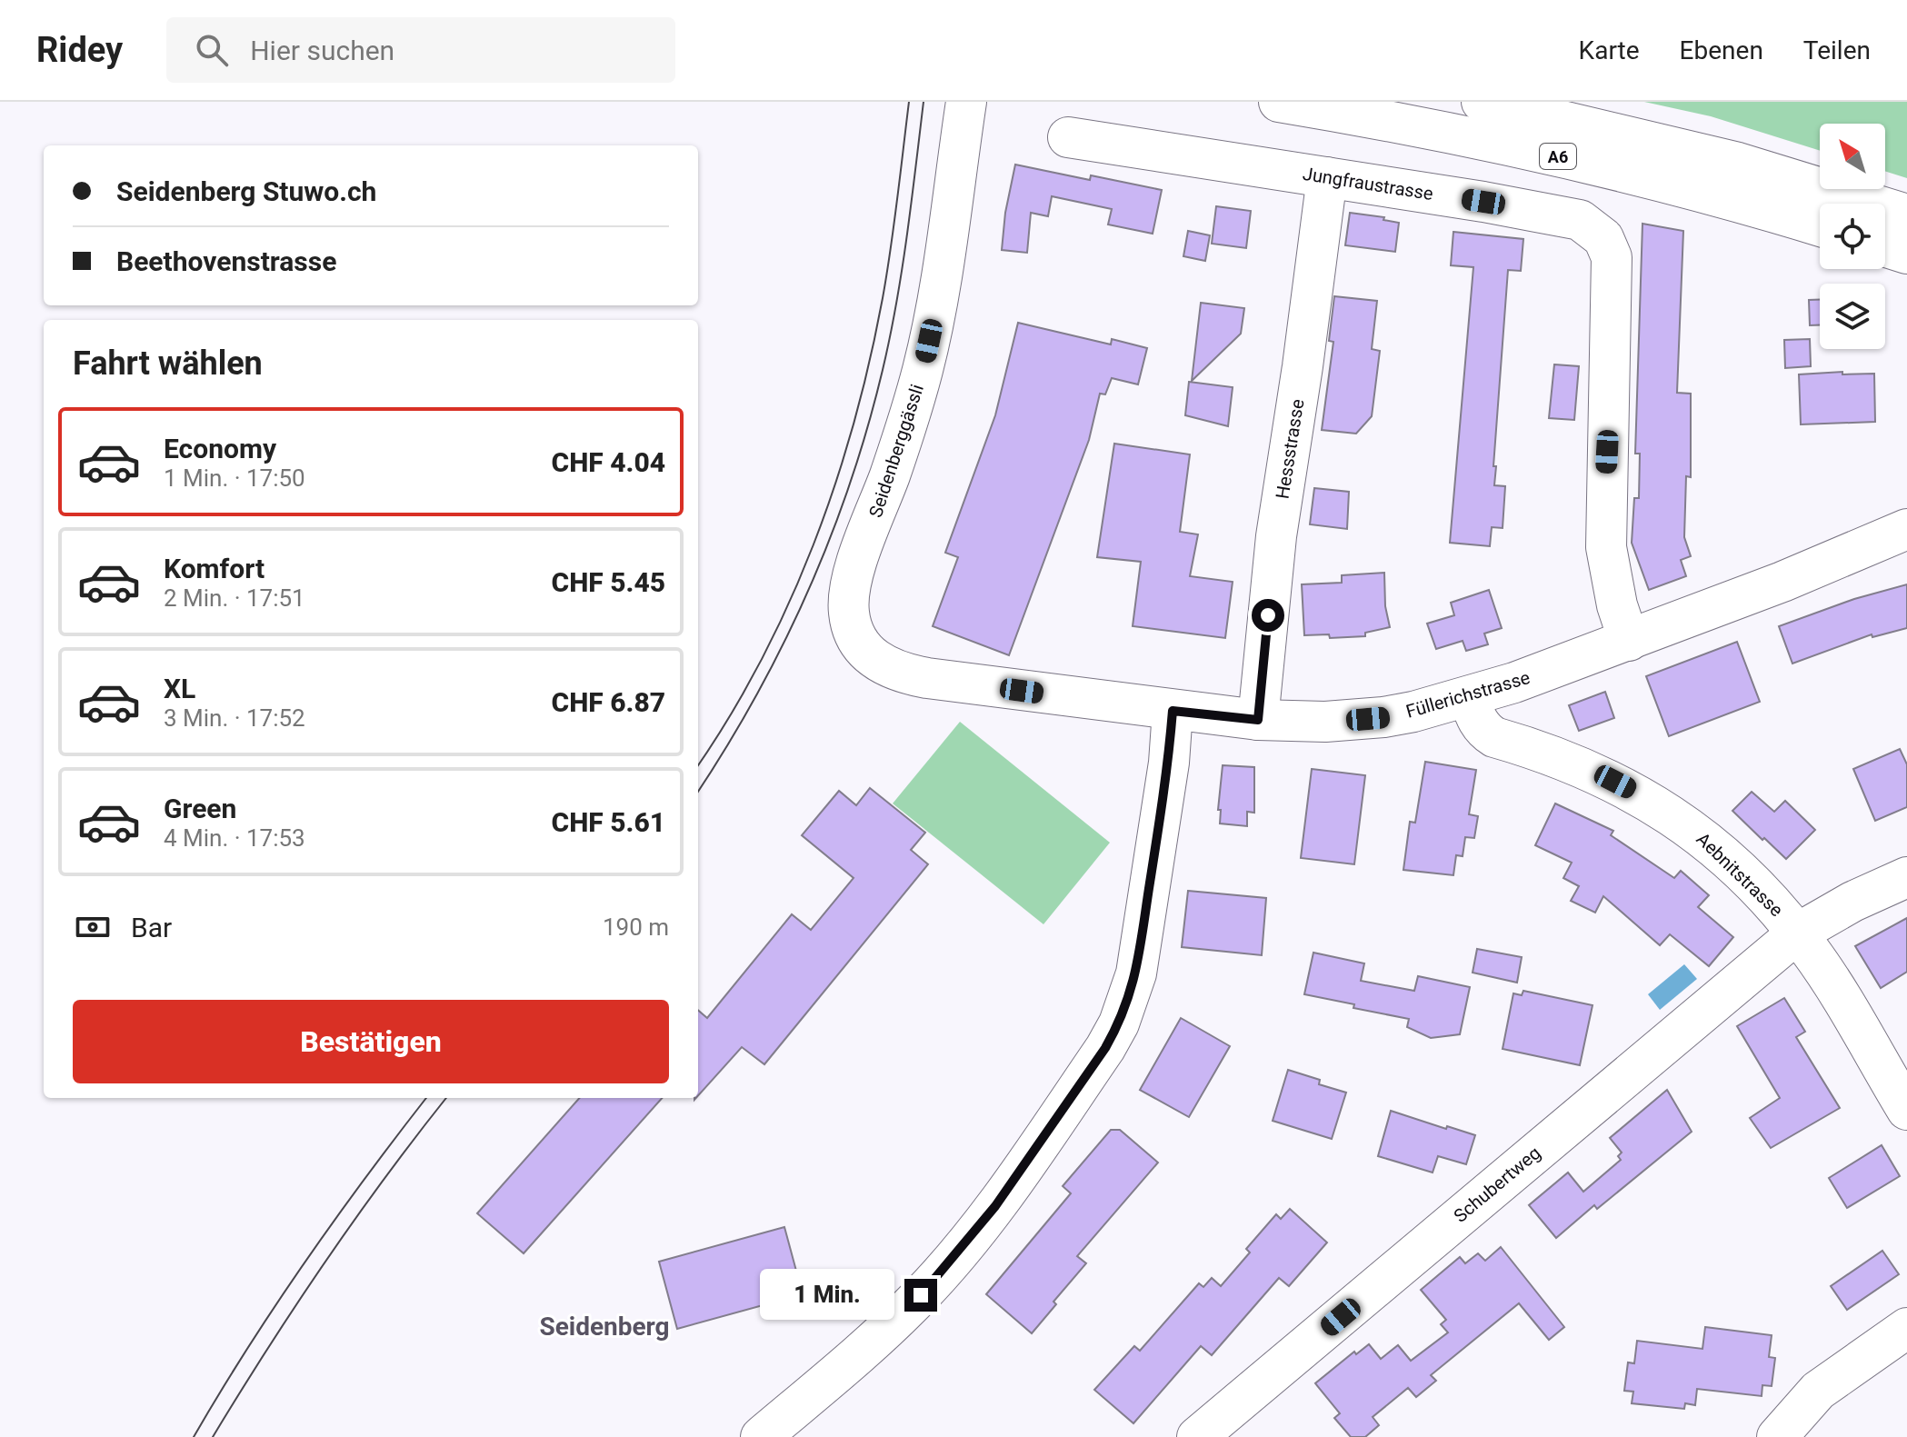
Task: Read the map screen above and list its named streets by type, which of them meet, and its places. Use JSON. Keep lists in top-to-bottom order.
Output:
{
  "streets": {
    "main road": [
      "A6",
      "Jungfraustrasse",
      "Hessstrasse",
      "Seidenberggässli",
      "Füllerichstrasse",
      "Aebnitstrasse",
      "Schubertweg"
    ]
  },
  "crossings": [
    ["Jungfraustrasse", "Hessstrasse"],
    ["Jungfraustrasse", "Füllerichstrasse"],
    ["Hessstrasse", "Füllerichstrasse"],
    ["Seidenberggässli", "Füllerichstrasse"],
    ["Füllerichstrasse", "Aebnitstrasse"],
    ["Aebnitstrasse", "Schubertweg"]
  ],
  "districts": ["Seidenberg"],
  "north": "top left",
  "page": {
    "header": "Ridey",
    "search": "Hier suchen",
    "nav": ["Karte", "Ebenen", "Teilen"],
    "banner": ["Seidenberg Stuwo.ch", "Beethovenstrasse"],
    "heading": "Fahrt wählen",
    "list": [
      {
        "name": "Economy",
        "note": "1 Min. · 17:50",
        "value": "CHF 4.04"
      },
      {
        "name": "Komfort",
        "note": "2 Min. · 17:51",
        "value": "CHF 5.45"
      },
      {
        "name": "XL",
        "note": "3 Min. · 17:52",
        "value": "CHF 6.87"
      },
      {
        "name": "Green",
        "note": "4 Min. · 17:53",
        "value": "CHF 5.61"
      }
    ],
    "pay": ["Bar", "190 m"],
    "buttons": "Bestätigen",
    "bubble": "1 Min."
  }
}
